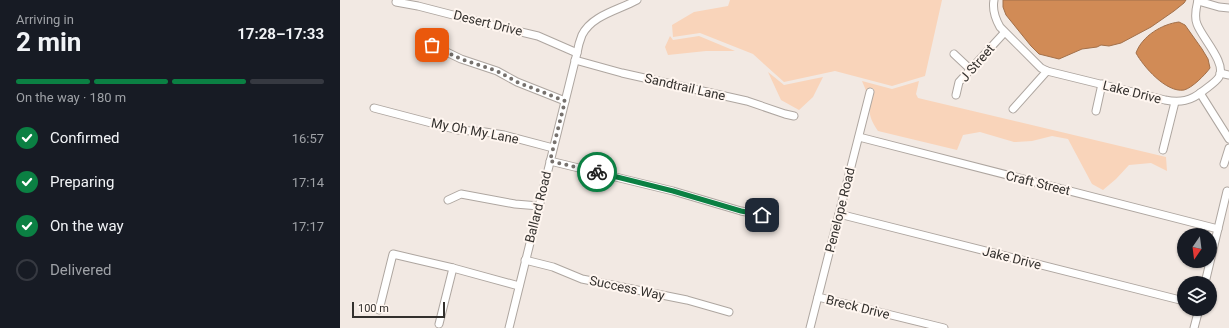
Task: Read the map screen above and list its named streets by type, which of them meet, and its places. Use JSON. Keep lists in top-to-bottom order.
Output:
{
  "streets": {
    "street": [
      "Desert Drive",
      "J Street",
      "Sandtrail Lane",
      "Lake Drive",
      "My Oh My Lane",
      "Craft Street",
      "Ballard Road",
      "Penelope Road",
      "Jake Drive",
      "Success Way",
      "Breck Drive"
    ]
  },
  "crossings": [
    ["Desert Drive", "Sandtrail Lane"],
    ["Desert Drive", "Ballard Road"],
    ["J Street", "Lake Drive"],
    ["Sandtrail Lane", "Ballard Road"],
    ["My Oh My Lane", "Ballard Road"],
    ["Craft Street", "Penelope Road"],
    ["Ballard Road", "Success Way"],
    ["Penelope Road", "Jake Drive"],
    ["Penelope Road", "Breck Drive"]
  ],
  "scale_bar": "100 m",
  "north": "bottom",
  "page": {
    "heading": ["2 min", "Arriving in", "17:28–17:33"],
    "bar": "On the way · 180 m",
    "list": [
      ["Confirmed", "16:57"],
      ["Preparing", "17:14"],
      ["On the way", "17:17"],
      "Delivered"
    ],
    "scale": "100 m"
  }
}
